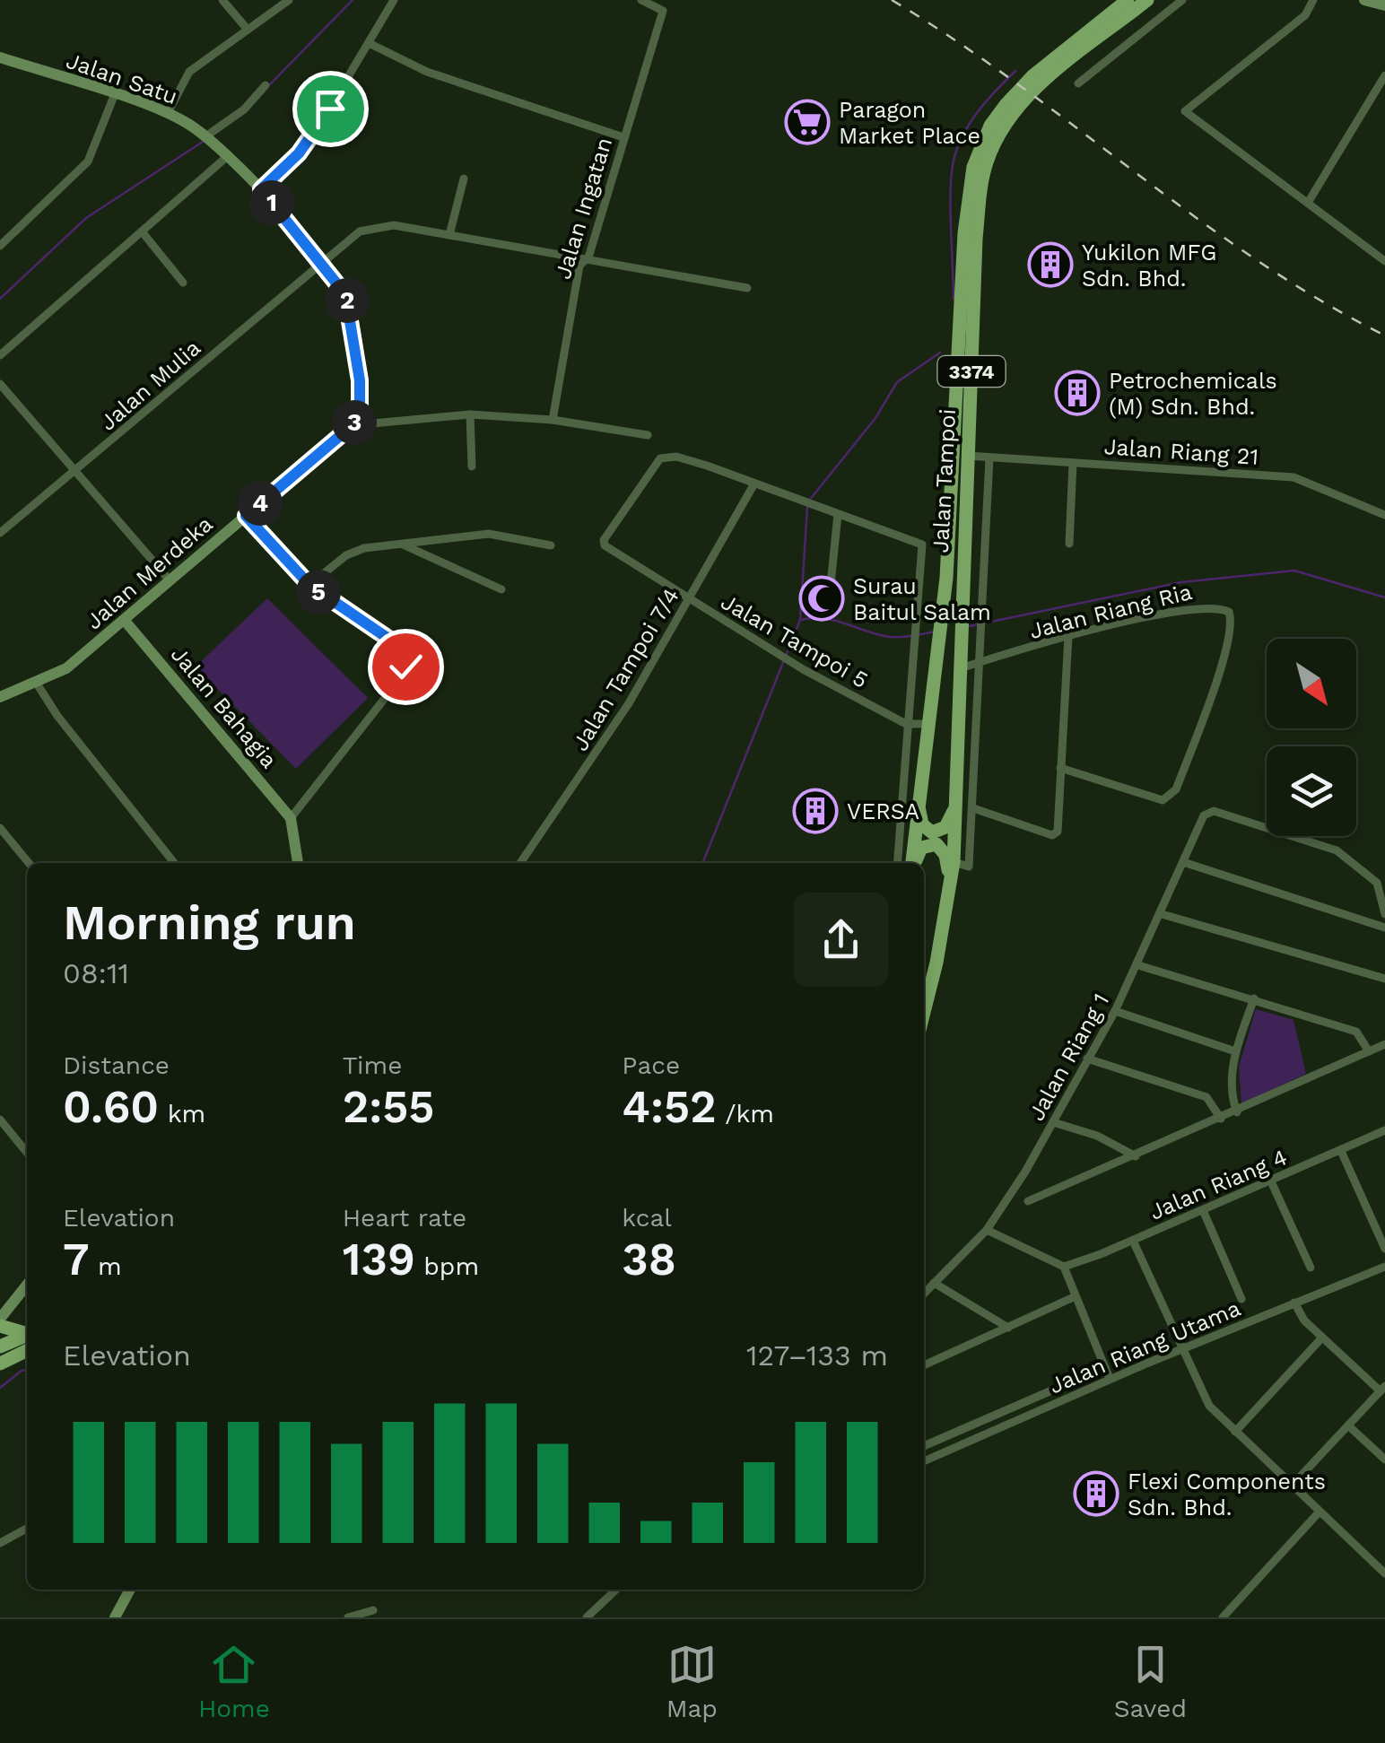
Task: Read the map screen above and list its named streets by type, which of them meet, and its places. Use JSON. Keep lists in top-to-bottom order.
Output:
{
  "streets": {
    "main road": ["3374", "Jalan Tampoi"],
    "street": [
      "Jalan Satu",
      "Jalan Ingatan",
      "Jalan Mulia",
      "Jalan Riang 21",
      "Jalan Merdeka",
      "Jalan Riang Ria",
      "Jalan Tampoi 5",
      "Jalan Tampoi 7/4",
      "Jalan Bahagia",
      "Jalan Riang 1",
      "Jalan Riang 4",
      "Jalan Riang Utama"
    ]
  },
  "crossings": [
    ["Jalan Satu", "Jalan Mulia"],
    ["Jalan Satu", "Jalan Merdeka"],
    ["Jalan Ingatan", "Jalan Mulia"],
    ["Jalan Riang 21", "Jalan Tampoi"],
    ["Jalan Tampoi", "Jalan Riang Ria"],
    ["Jalan Tampoi", "Jalan Tampoi 5"],
    ["Jalan Merdeka", "Jalan Bahagia"],
    ["Jalan Tampoi 5", "Jalan Tampoi 7/4"]
  ],
  "places": {
    "supermarket": ["Paragon Market Place"],
    "building": [
      "Yukilon MFG Sdn. Bhd.",
      "Petrochemicals (M) Sdn. Bhd.",
      "VERSA",
      "Flexi Components Sdn. Bhd."
    ],
    "mosque": ["Surau Baitul Salam"]
  },
  "north": "bottom right",
  "page": {
    "pins": [
      "1",
      "2",
      "3",
      "4",
      "5"
    ],
    "heading": ["Morning run", "08:11"],
    "stats": [
      ["Distance", "0.60 km"],
      ["Time", "2:55"],
      ["Pace", "4:52 /km"],
      ["Elevation", "7 m"],
      ["Heart rate", "139 bpm"],
      ["kcal", "38"]
    ],
    "chart": ["Elevation", "127–133 m"],
    "tabs": ["Home", "Map", "Saved"]
  }
}
